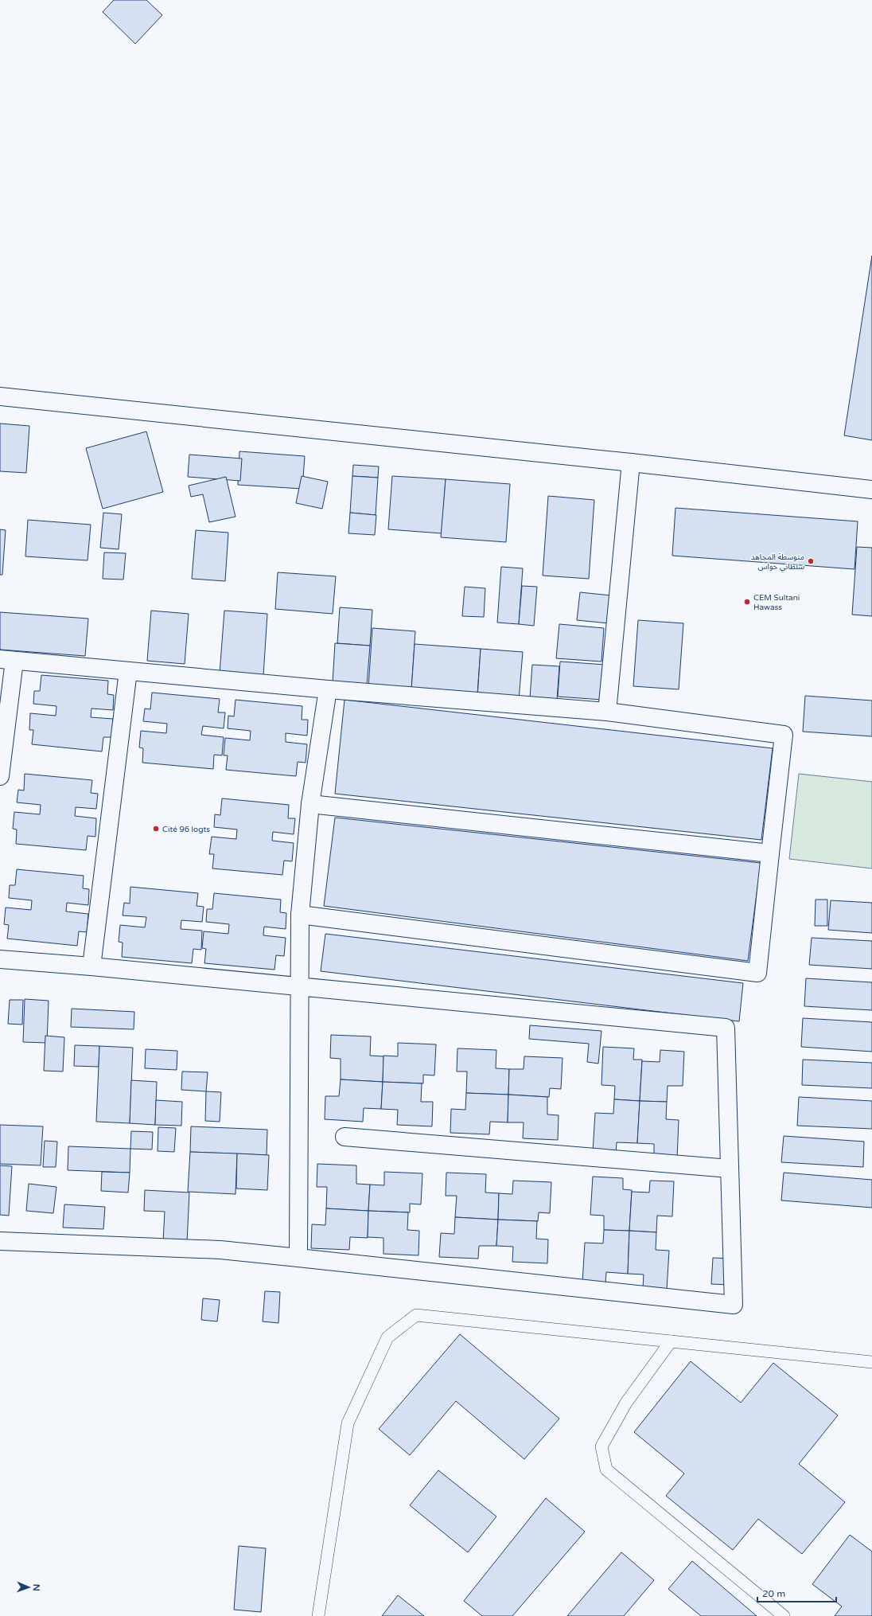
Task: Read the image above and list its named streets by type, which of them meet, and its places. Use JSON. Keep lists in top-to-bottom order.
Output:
{
  "places": ["متوسطة المجاهد سلطاني حواس", "CEM Sultani Hawass", "Cité 96 logts"],
  "scale_bar": "20 m",
  "north": "right"
}
